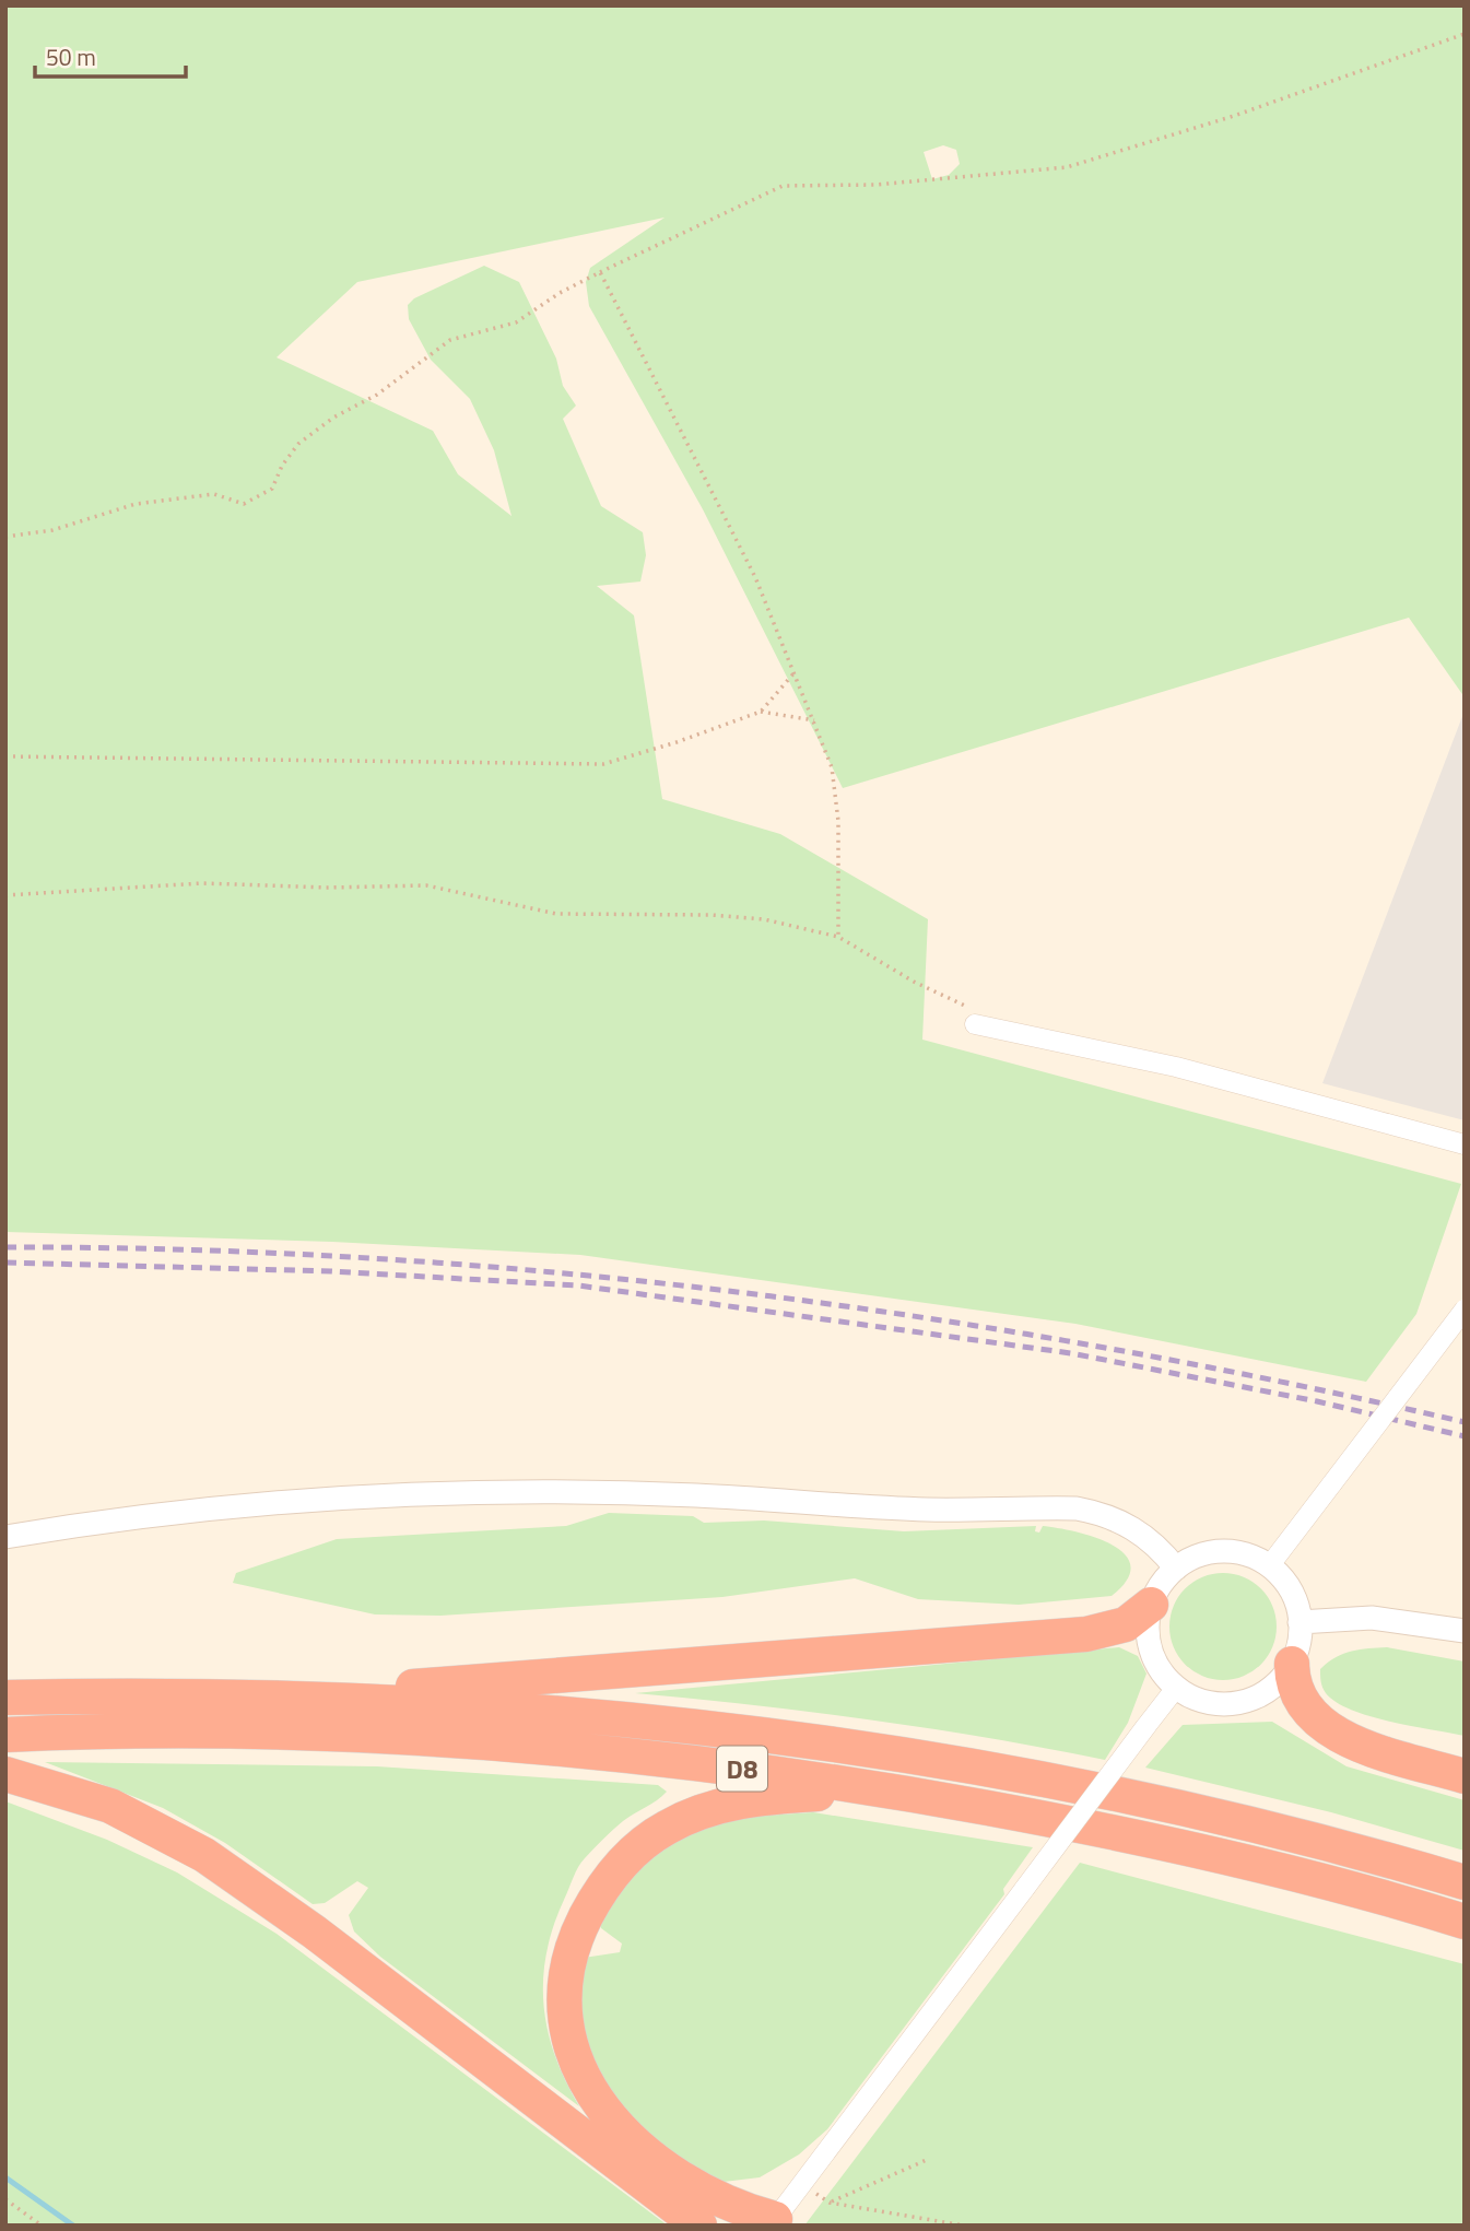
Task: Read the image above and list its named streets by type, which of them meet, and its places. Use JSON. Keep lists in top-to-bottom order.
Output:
{
  "streets": {
    "highway": ["D8"]
  },
  "scale_bar": "50 m"
}
